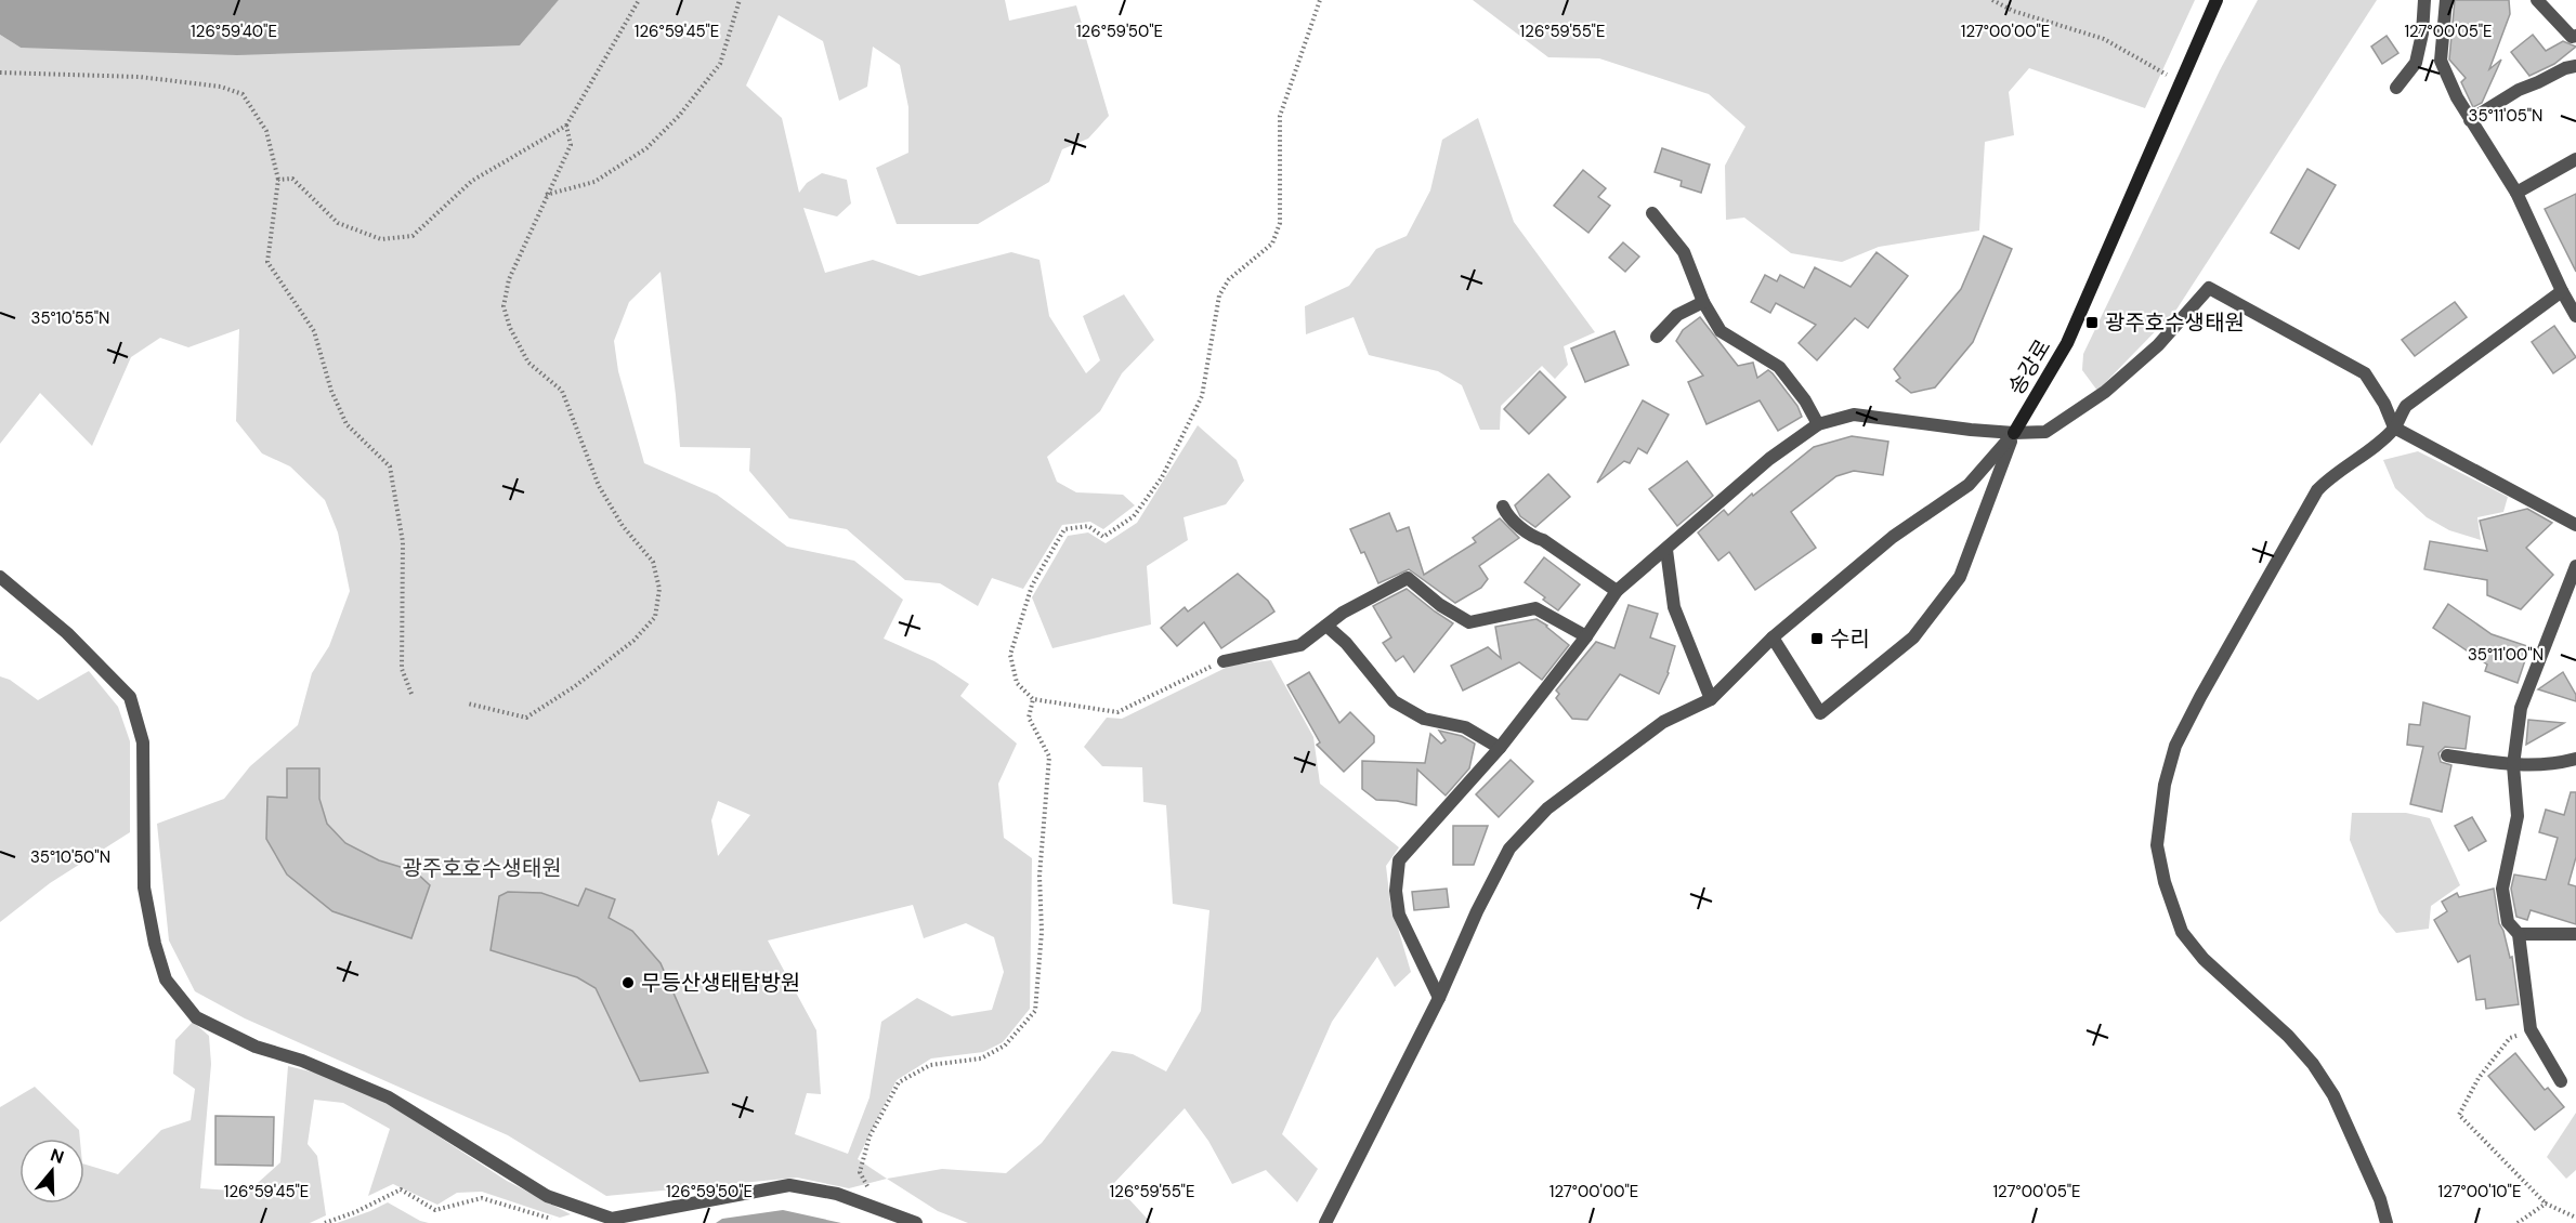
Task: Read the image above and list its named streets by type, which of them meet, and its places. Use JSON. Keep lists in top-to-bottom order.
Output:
{
  "streets": {
    "main road": ["송강로"]
  },
  "parks": ["광주호호수생태원"],
  "places": {
    "transit": ["광주호수생태원", "수리"],
    "other": ["무등산생태탐방원"]
  },
  "north": "top",
  "coordinates": [
    "126°59'40\"E",
    "126°59'45\"E",
    "126°59'50\"E",
    "126°59'55\"E",
    "127°00'00\"E",
    "127°00'05\"E",
    "35°11'05\"N",
    "35°10'55\"N",
    "35°11'00\"N",
    "35°10'50\"N",
    "127°00'10\"E"
  ]
}
